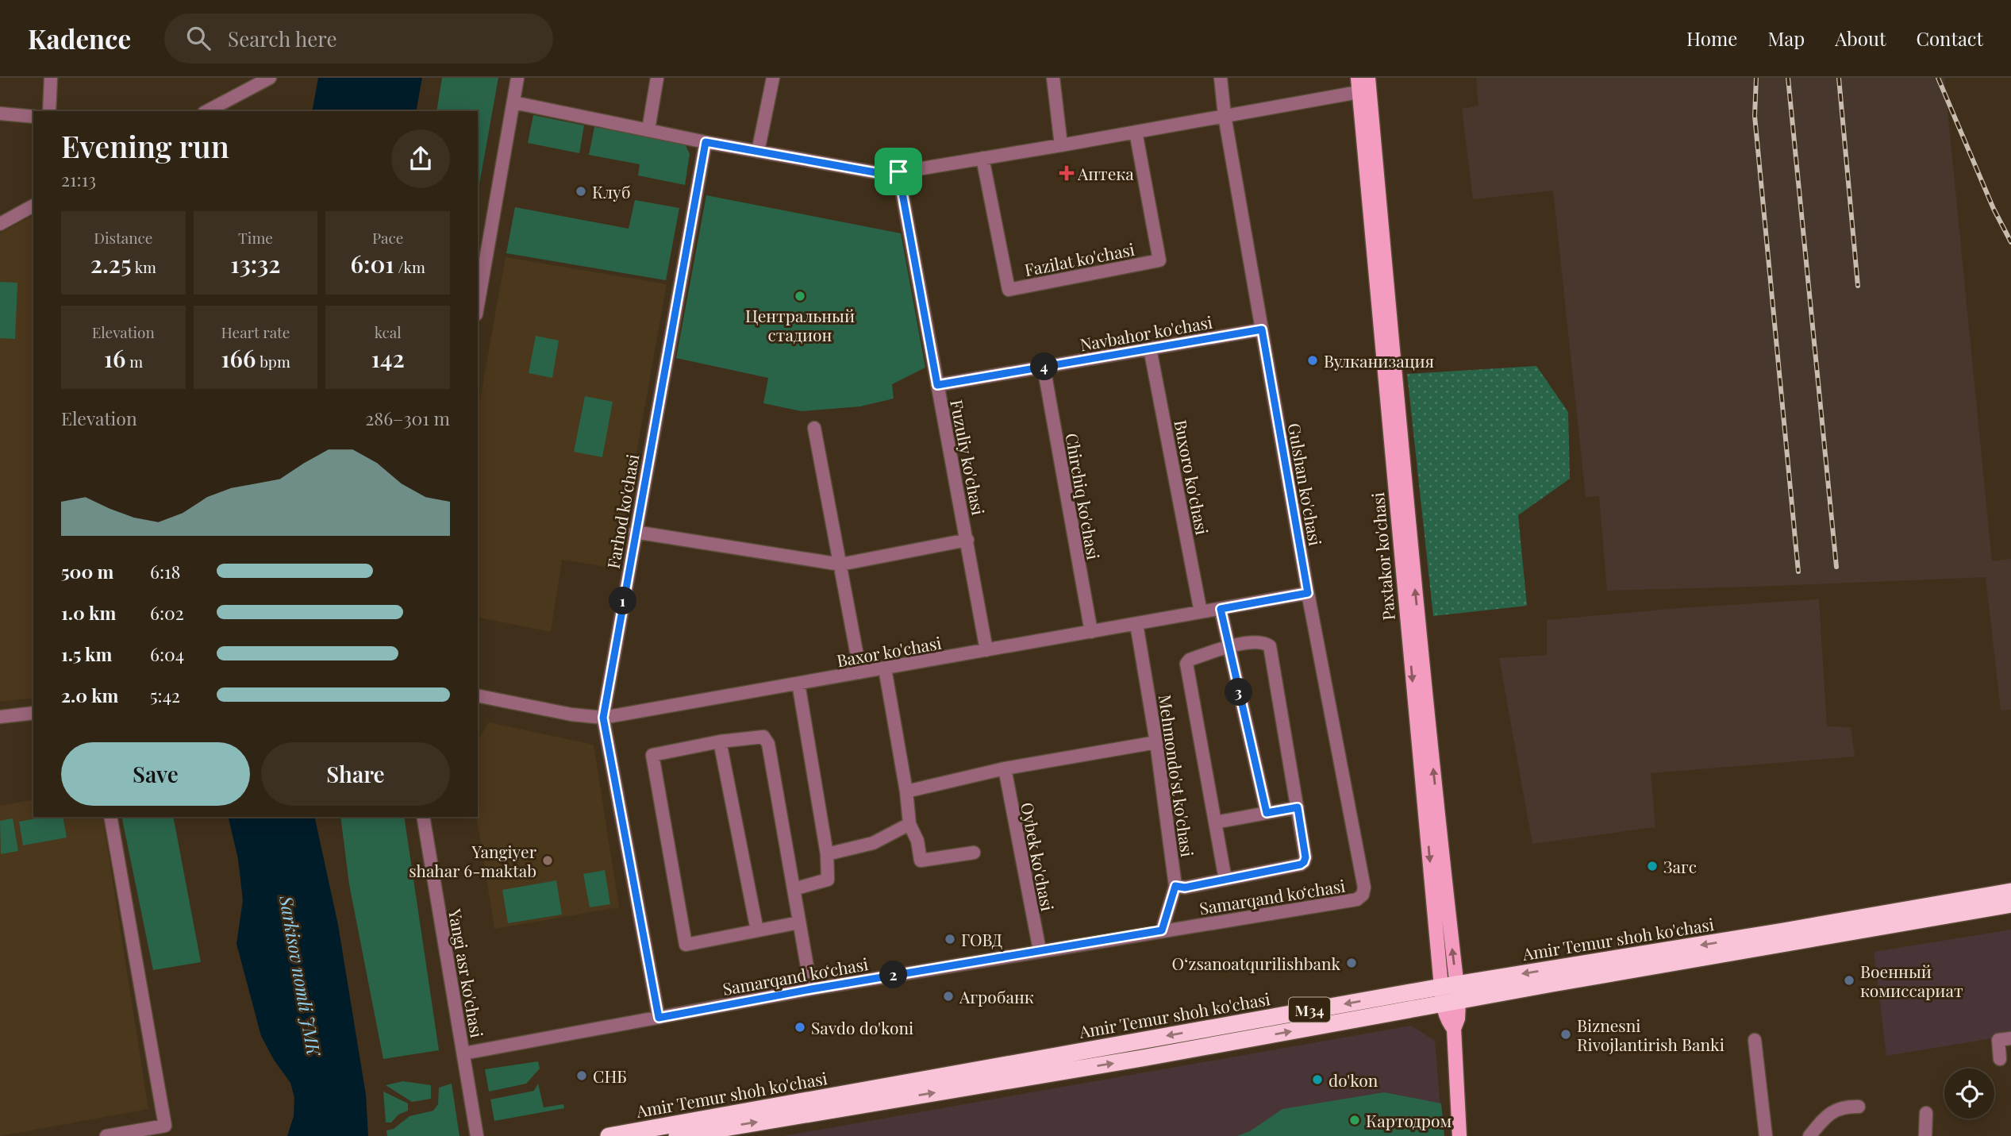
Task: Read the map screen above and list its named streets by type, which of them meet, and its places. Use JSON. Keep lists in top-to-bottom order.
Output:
{
  "streets": {
    "highway": ["Amir Temur shoh ko'chasi", "M34"],
    "main road": ["Paxtakor ko'chasi"],
    "street": [
      "Fazilat ko'chasi",
      "Navbahor ko'chasi",
      "Fuzuliy ko'chasi",
      "Buxoro ko'chasi",
      "Gulshan ko'chasi",
      "Chirchiq ko'chasi",
      "Farhod ko'chasi",
      "Baxor ko'chasi",
      "Mehmondo'st ko'chasi",
      "Oybek ko'chasi",
      "Samarqand ko‘chasi",
      "Yangi asr ko'chasi"
    ]
  },
  "crossings": [
    ["Navbahor ko'chasi", "Fuzuliy ko'chasi"],
    ["Navbahor ko'chasi", "Buxoro ko'chasi"],
    ["Navbahor ko'chasi", "Gulshan ko'chasi"],
    ["Navbahor ko'chasi", "Chirchiq ko'chasi"],
    ["Fuzuliy ko'chasi", "Baxor ko'chasi"],
    ["Buxoro ko'chasi", "Baxor ko'chasi"],
    ["Gulshan ko'chasi", "Baxor ko'chasi"],
    ["Gulshan ko'chasi", "Samarqand ko‘chasi"],
    ["Chirchiq ko'chasi", "Baxor ko'chasi"],
    ["Farhod ko'chasi", "Baxor ko'chasi"],
    ["Farhod ko'chasi", "Samarqand ko‘chasi"],
    ["Paxtakor ko'chasi", "Amir Temur shoh ko'chasi"],
    ["Baxor ko'chasi", "Mehmondo'st ko'chasi"],
    ["Mehmondo'st ko'chasi", "Samarqand ko‘chasi"],
    ["Oybek ko'chasi", "Samarqand ko‘chasi"],
    ["Samarqand ko‘chasi", "Yangi asr ko'chasi"]
  ],
  "water": ["Sarkisov nomli JMK"],
  "places": {
    "health": ["Аптека"],
    "other": [
      "Клуб",
      "Центральный стадион",
      "Вулканизация",
      "Yangiyer shahar 6-maktab",
      "Загс",
      "ГОВД",
      "Oʻzsanoatqurilishbank",
      "Военный комиссариат",
      "Агробанк",
      "Savdo do'koni",
      "Biznesni Rivojlantirish Banki",
      "СНБ",
      "do'kon",
      "Картодром"
    ]
  },
  "page": {
    "header": "Kadence",
    "search": "Search here",
    "nav": [
      "Home",
      "Map",
      "About",
      "Contact"
    ],
    "heading": ["Evening run", "21:13"],
    "stats": [
      ["Distance", "2.25 km"],
      ["Time", "13:32"],
      ["Pace", "6:01 /km"],
      ["Elevation", "16 m"],
      ["Heart rate", "166 bpm"],
      ["kcal", "142"]
    ],
    "pins": [
      "4",
      "1",
      "3",
      "2"
    ],
    "chart": ["Elevation", "286–301 m"],
    "list": [
      {
        "name": "500 m",
        "note": "6:18"
      },
      {
        "name": "1.0 km",
        "note": "6:02"
      },
      {
        "name": "1.5 km",
        "note": "6:04"
      },
      {
        "name": "2.0 km",
        "note": "5:42"
      }
    ],
    "buttons": ["Save", "Share"]
  }
}
